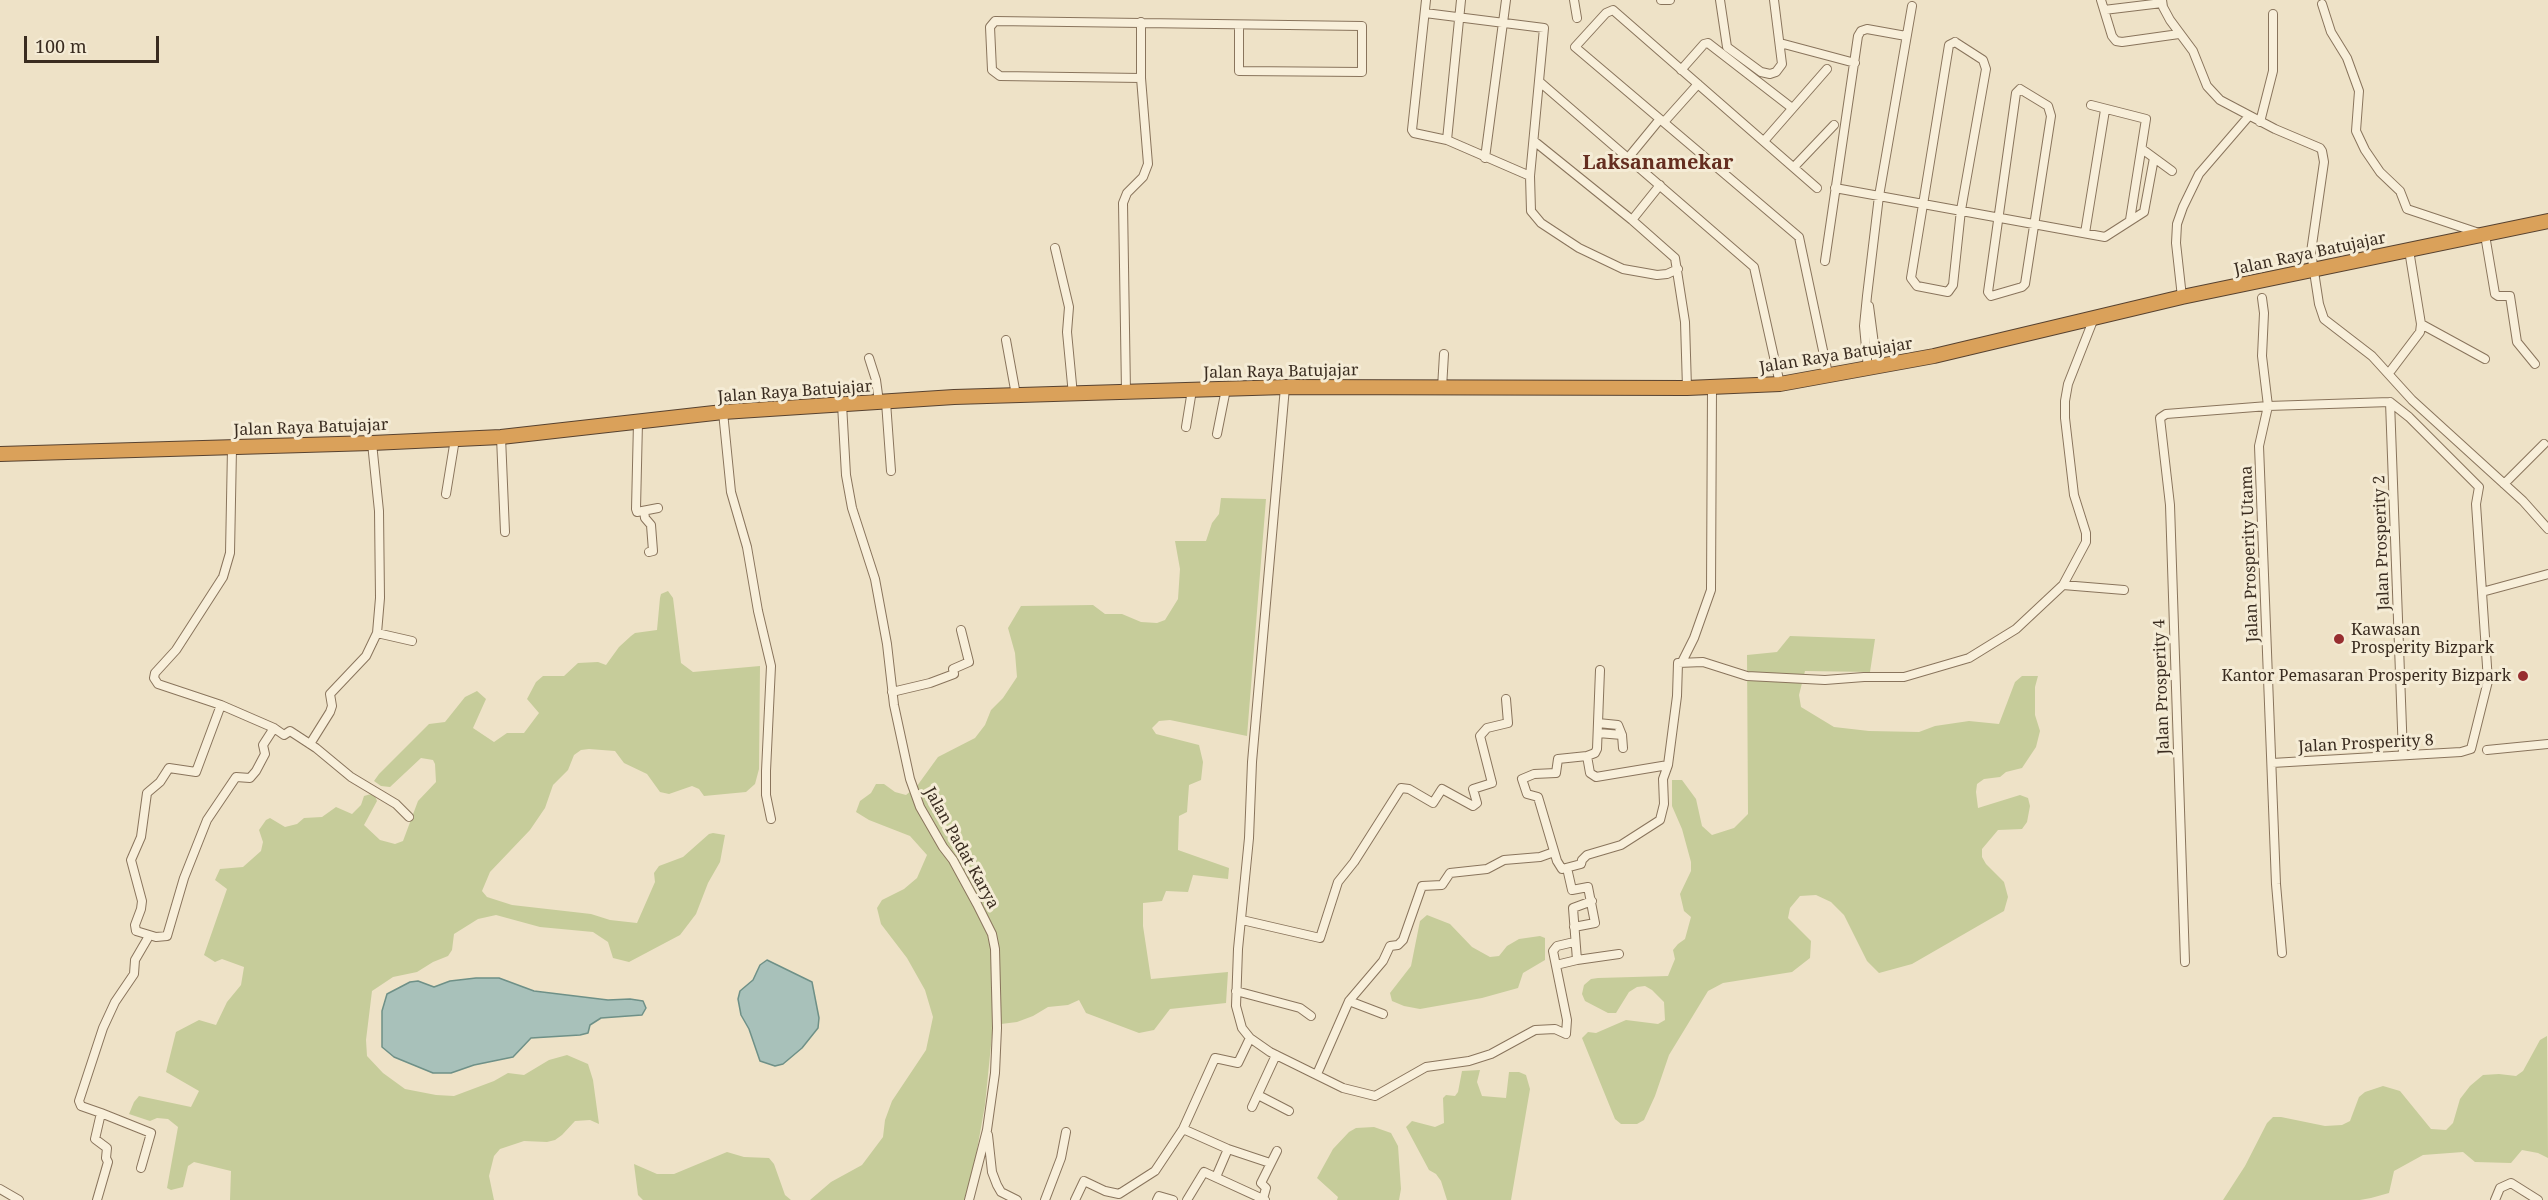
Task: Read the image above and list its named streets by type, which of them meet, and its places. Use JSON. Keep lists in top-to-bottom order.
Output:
{
  "streets": {
    "highway": ["Jalan Raya Batujajar"],
    "street": [
      "Jalan Prosperity 2",
      "Jalan Prosperity Utama",
      "Jalan Prosperity 4",
      "Jalan Prosperity 8",
      "Jalan Padat Karya"
    ]
  },
  "crossings": [
    ["Jalan Raya Batujajar", "Jalan Padat Karya"],
    ["Jalan Prosperity 2", "Jalan Prosperity 8"],
    ["Jalan Prosperity Utama", "Jalan Prosperity 4"],
    ["Jalan Prosperity Utama", "Jalan Prosperity 8"]
  ],
  "districts": ["Laksanamekar"],
  "places": ["Kawasan Prosperity Bizpark", "Kantor Pemasaran Prosperity Bizpark"],
  "scale_bar": "100 m"
}
